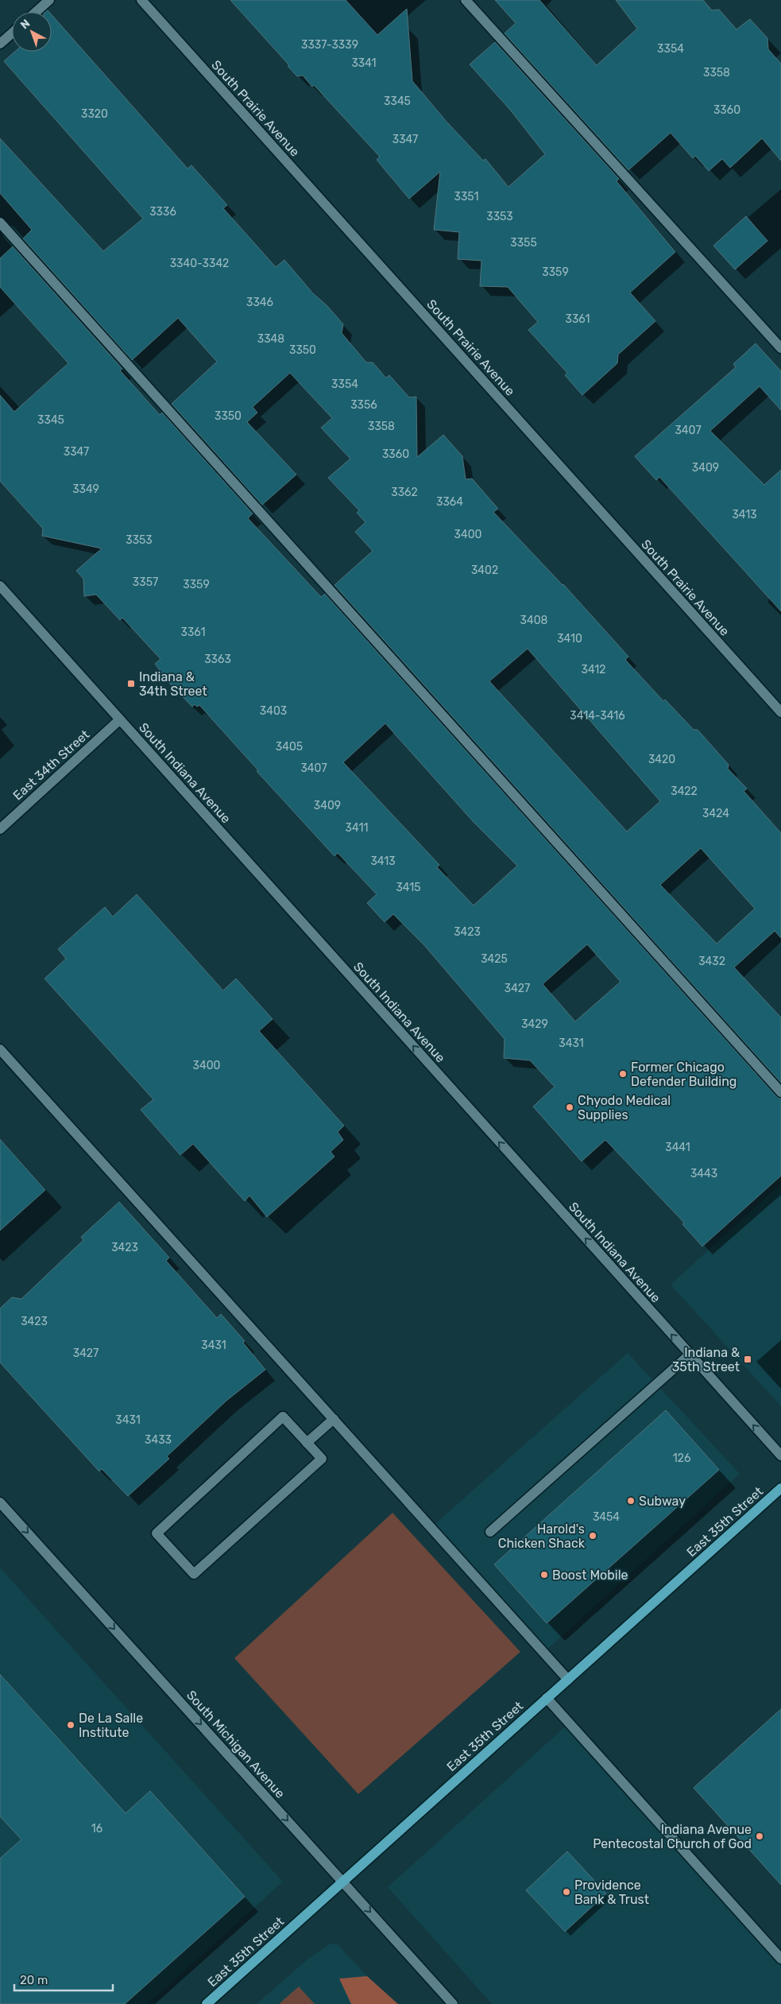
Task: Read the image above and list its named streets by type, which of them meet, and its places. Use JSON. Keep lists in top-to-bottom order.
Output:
{
  "streets": {
    "main road": ["East 35th Street"],
    "street": [
      "South Prairie Avenue",
      "East 34th Street",
      "South Indiana Avenue",
      "South Michigan Avenue"
    ]
  },
  "crossings": [
    ["East 34th Street", "South Indiana Avenue"],
    ["East 35th Street", "South Michigan Avenue"]
  ],
  "one_way": ["South Indiana Avenue", "South Michigan Avenue"],
  "places": {
    "transit": ["Indiana & 34th Street", "Indiana & 35th Street"],
    "other": [
      "Former Chicago Defender Building",
      "Chyodo Medical Supplies",
      "Subway",
      "Harold's Chicken Shack",
      "Boost Mobile",
      "De La Salle Institute",
      "Indiana Avenue Pentecostal Church of God",
      "Providence Bank & Trust"
    ]
  },
  "house_numbers": [
    "3337-3339",
    "3354",
    "3341",
    "3358",
    "3345",
    "3360",
    "3320",
    "3347",
    "3351",
    "3336",
    "3353",
    "3355",
    "3340-3342",
    "3359",
    "3346",
    "3361",
    "3348",
    "3350",
    "3354",
    "3356",
    "3350",
    "3345",
    "3358",
    "3407",
    "3347",
    "3360",
    "3409",
    "3349",
    "3362",
    "3364",
    "3413",
    "3400",
    "3353",
    "3402",
    "3357",
    "3359",
    "3408",
    "3361",
    "3410",
    "3363",
    "3412",
    "3403",
    "3414-3416",
    "3405",
    "3420",
    "3407",
    "3422",
    "3409",
    "3424",
    "3411",
    "3413",
    "3415",
    "3423",
    "3425",
    "3432",
    "3427",
    "3429",
    "3431",
    "3400",
    "3441",
    "3443",
    "3423",
    "3423",
    "3431",
    "3427",
    "3431",
    "3433",
    "126",
    "3454",
    "16"
  ],
  "scale_bar": "20 m",
  "north": "top left"
}
